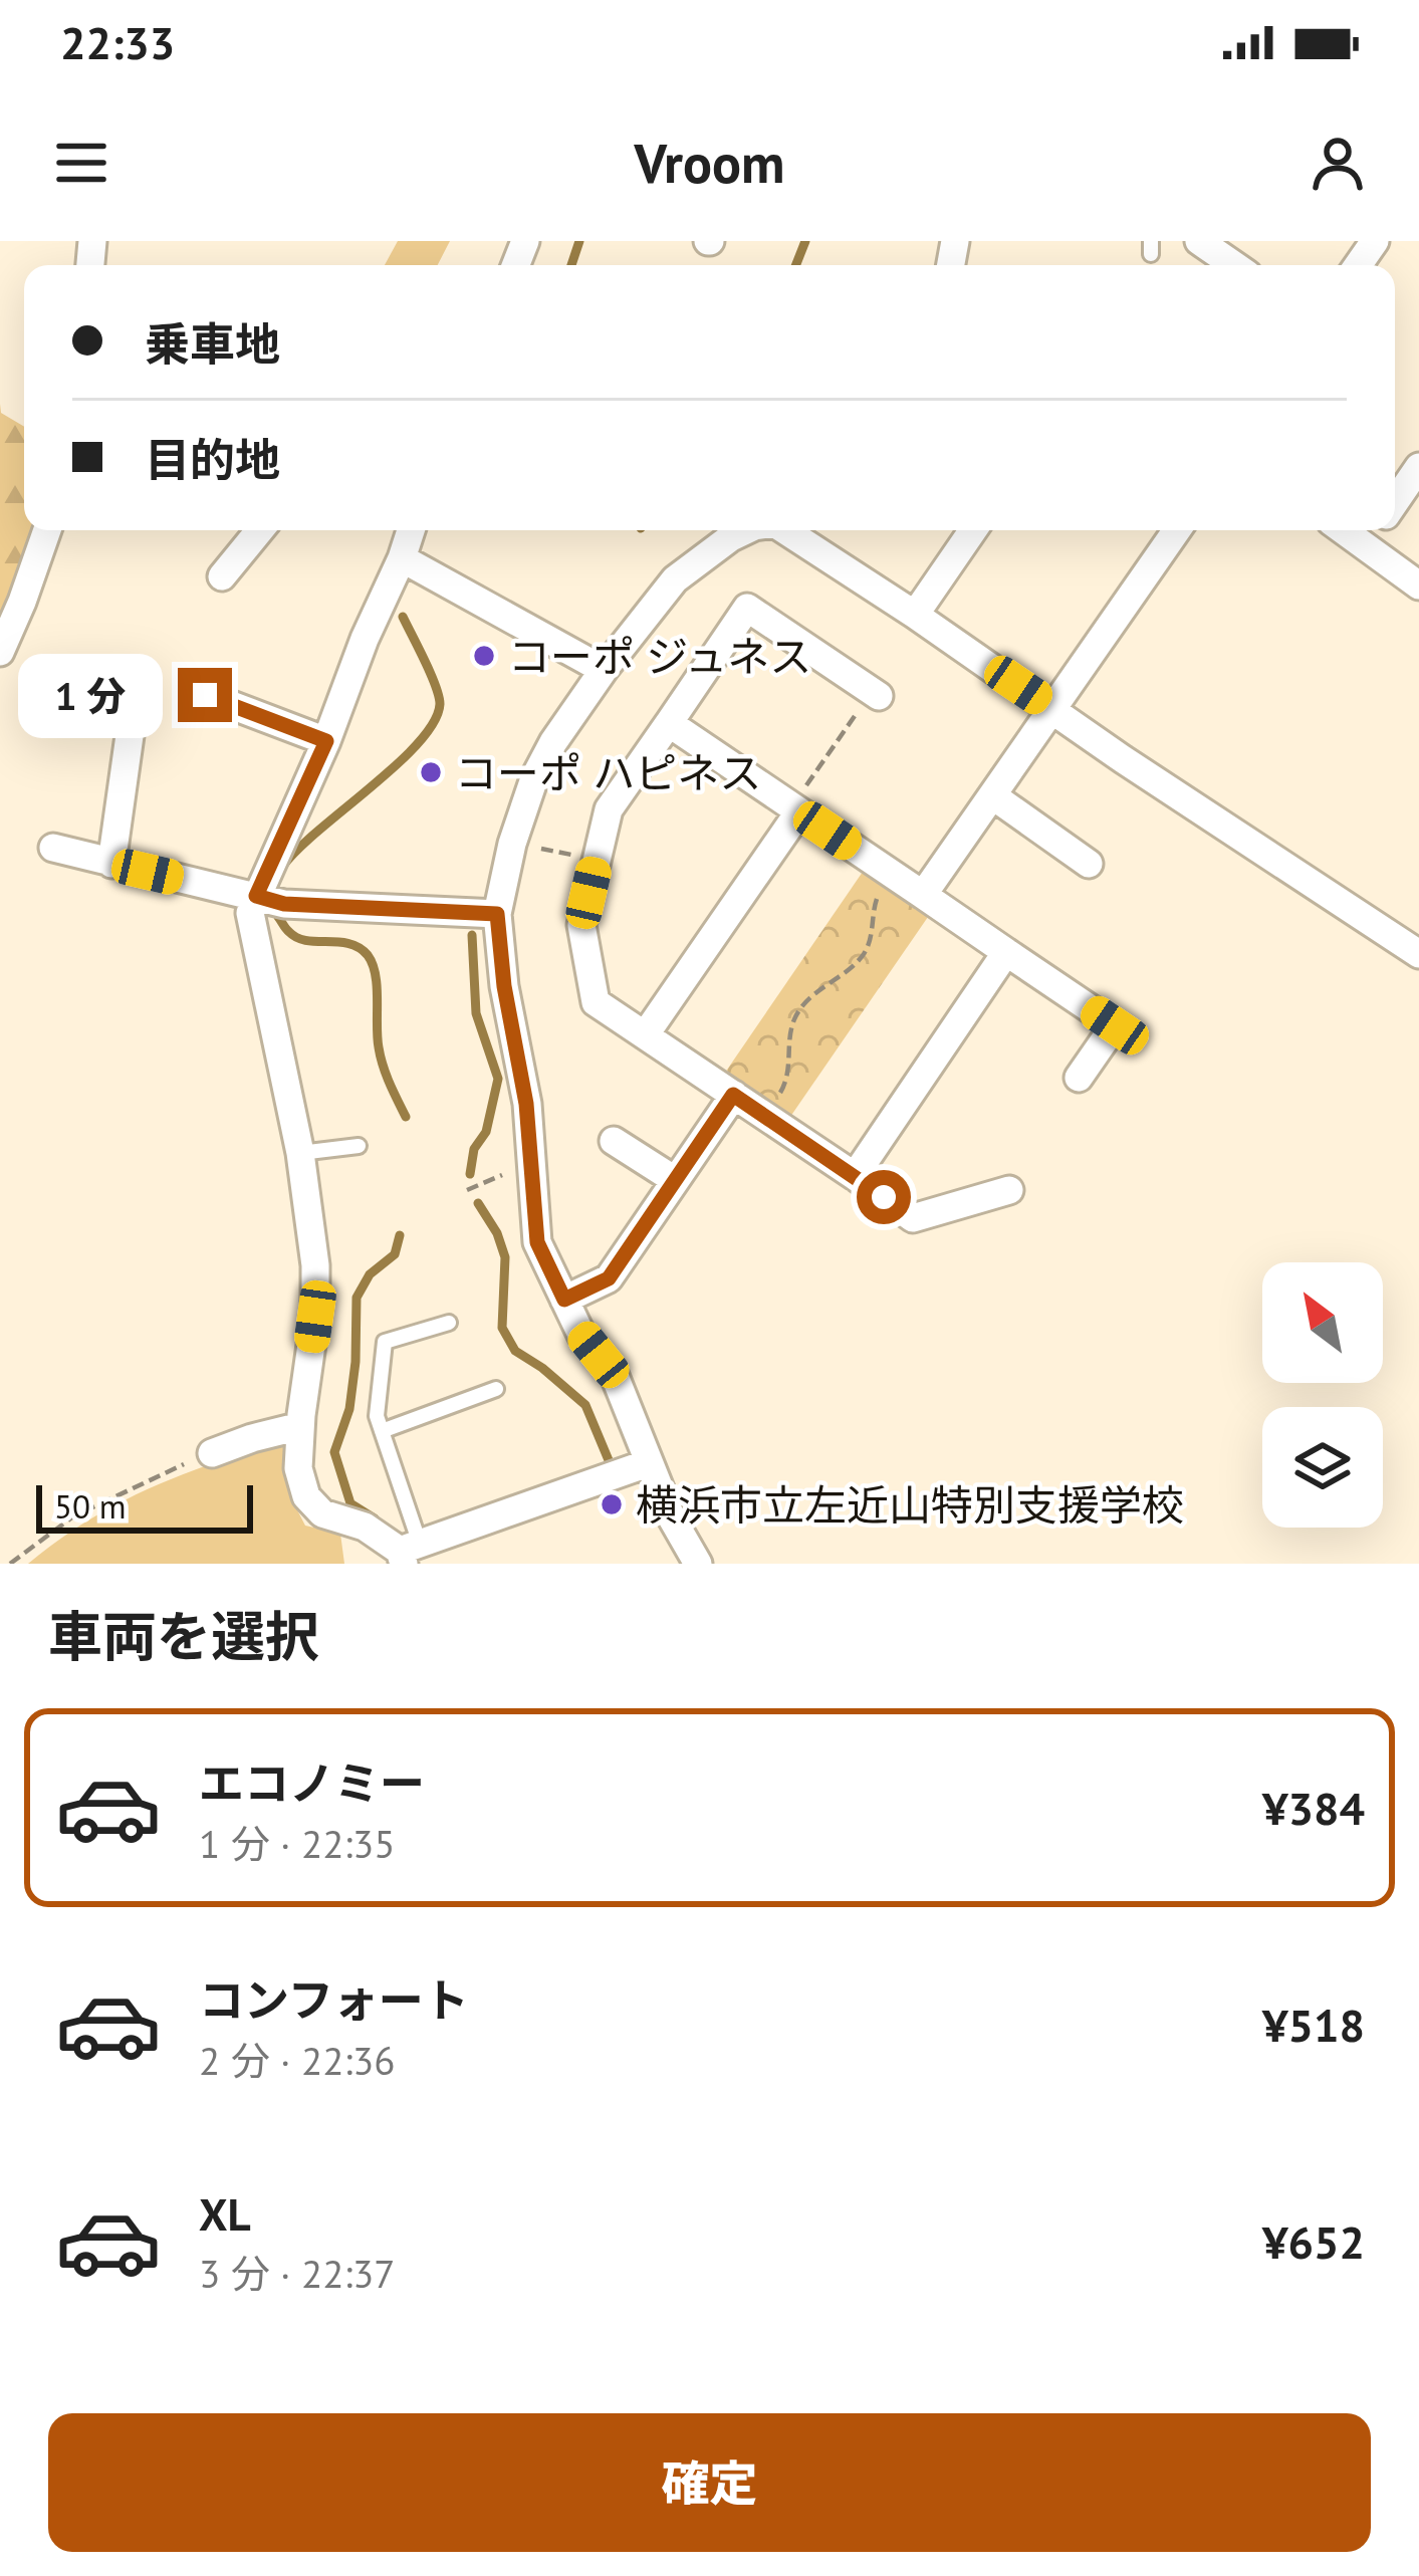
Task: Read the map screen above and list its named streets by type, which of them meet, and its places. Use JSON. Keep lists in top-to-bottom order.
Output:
{
  "places": ["コーポ ジュネス", "コーポ ハピネス", "横浜市立左近山特別支援学校"],
  "scale_bar": "50 m",
  "north": "top left",
  "page": {
    "status": "22:33",
    "header": "Vroom",
    "banner": ["乗車地", "目的地"],
    "bubble": "1 分",
    "scale": "50 m",
    "heading": "車両を選択",
    "list": [
      {
        "name": "エコノミー",
        "note": "1 分 · 22:35",
        "value": "¥384"
      },
      {
        "name": "コンフォート",
        "note": "2 分 · 22:36",
        "value": "¥518"
      },
      {
        "name": "XL",
        "note": "3 分 · 22:37",
        "value": "¥652"
      }
    ],
    "buttons": "確定"
  }
}
